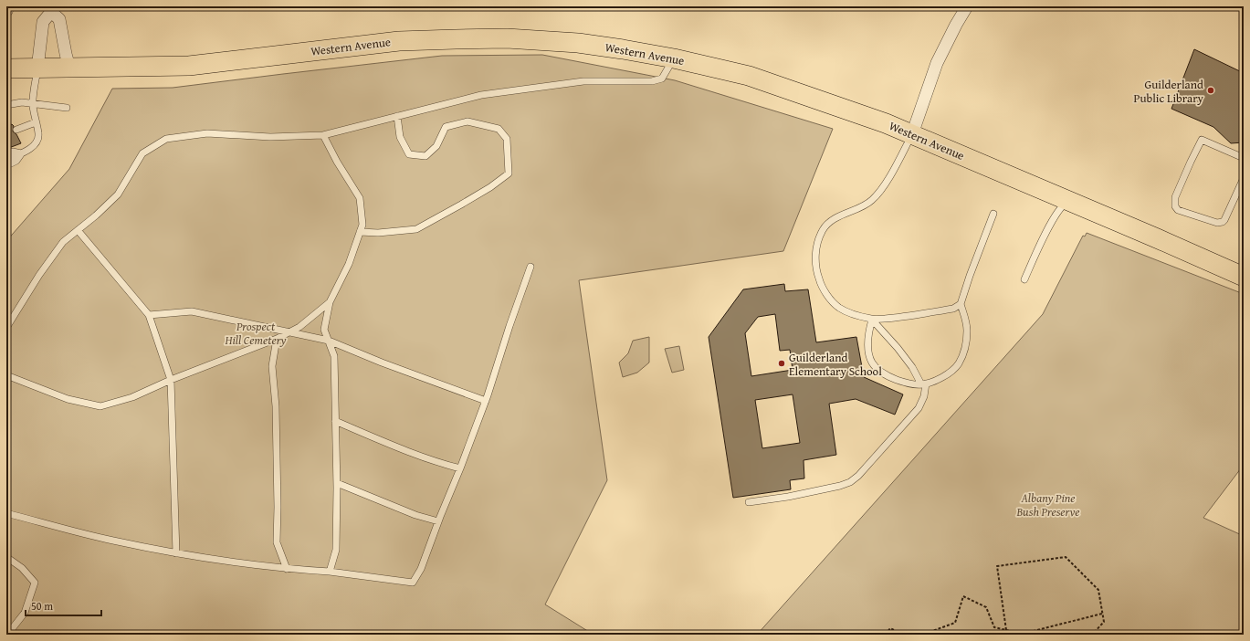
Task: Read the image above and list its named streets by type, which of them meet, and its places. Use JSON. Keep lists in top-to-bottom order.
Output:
{
  "streets": {
    "main road": ["Western Avenue"]
  },
  "parks": ["Prospect Hill Cemetery", "Albany Pine Bush Preserve"],
  "places": ["Guilderland Public Library", "Guilderland Elementary School"],
  "scale_bar": "50 m"
}
